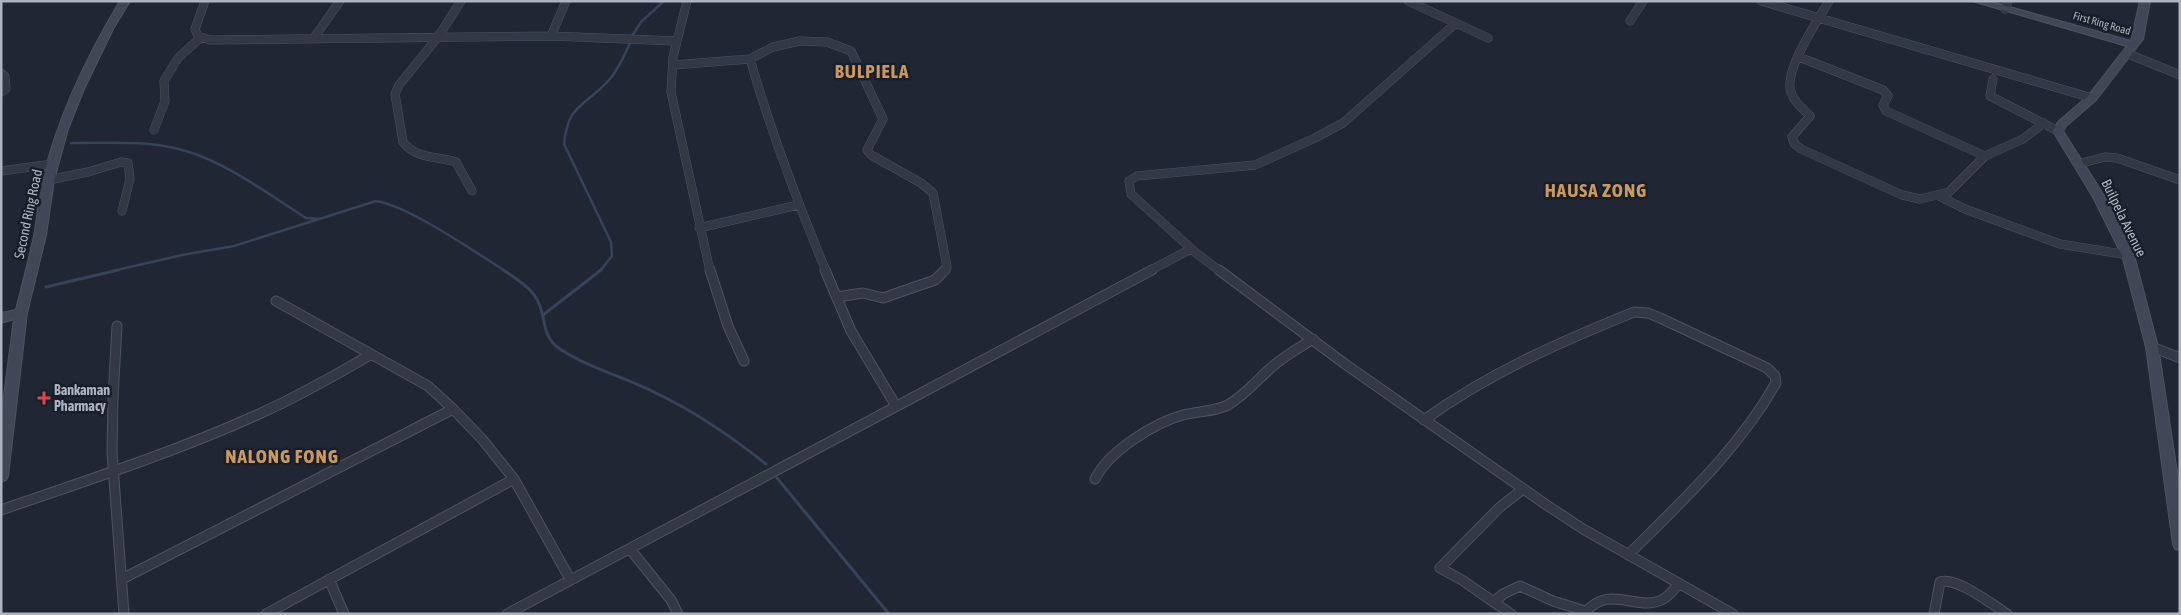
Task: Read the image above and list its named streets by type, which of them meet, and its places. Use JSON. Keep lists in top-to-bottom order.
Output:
{
  "streets": {
    "street": ["First Ring Road", "Second Ring Road", "Builpela Avenue"]
  },
  "districts": ["BULPIELA", "HAUSA ZONG", "NALONG FONG"],
  "places": {
    "health": ["Bankaman Pharmacy"]
  }
}
